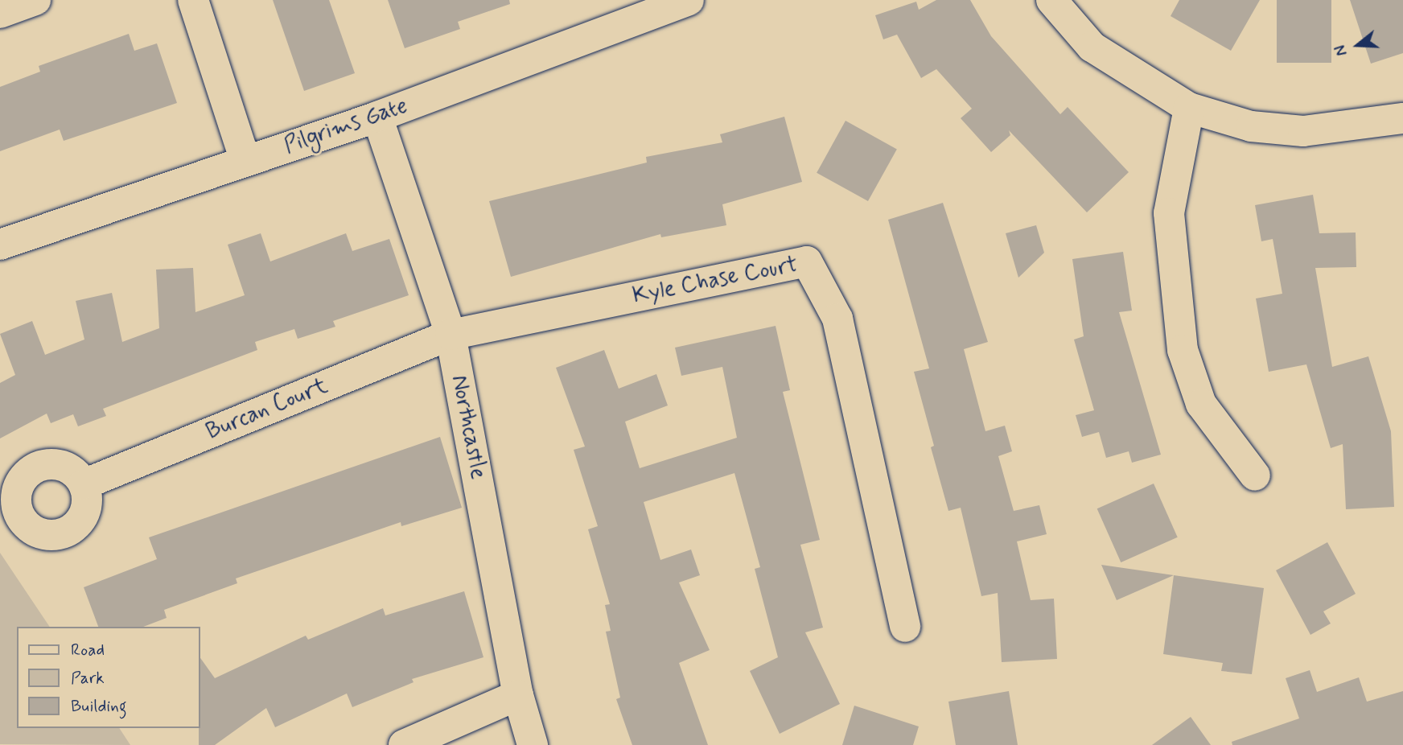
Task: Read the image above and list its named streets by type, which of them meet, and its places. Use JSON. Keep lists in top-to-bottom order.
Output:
{
  "streets": {
    "street": [
      "Pilgrims Gate",
      "Kyle Chase Court",
      "Burcan Court",
      "Northcastle"
    ]
  },
  "crossings": [
    ["Pilgrims Gate", "Northcastle"],
    ["Kyle Chase Court", "Burcan Court"],
    ["Kyle Chase Court", "Northcastle"],
    ["Burcan Court", "Northcastle"]
  ],
  "legend": ["Road", "Park", "Building"],
  "north": "left"
}
